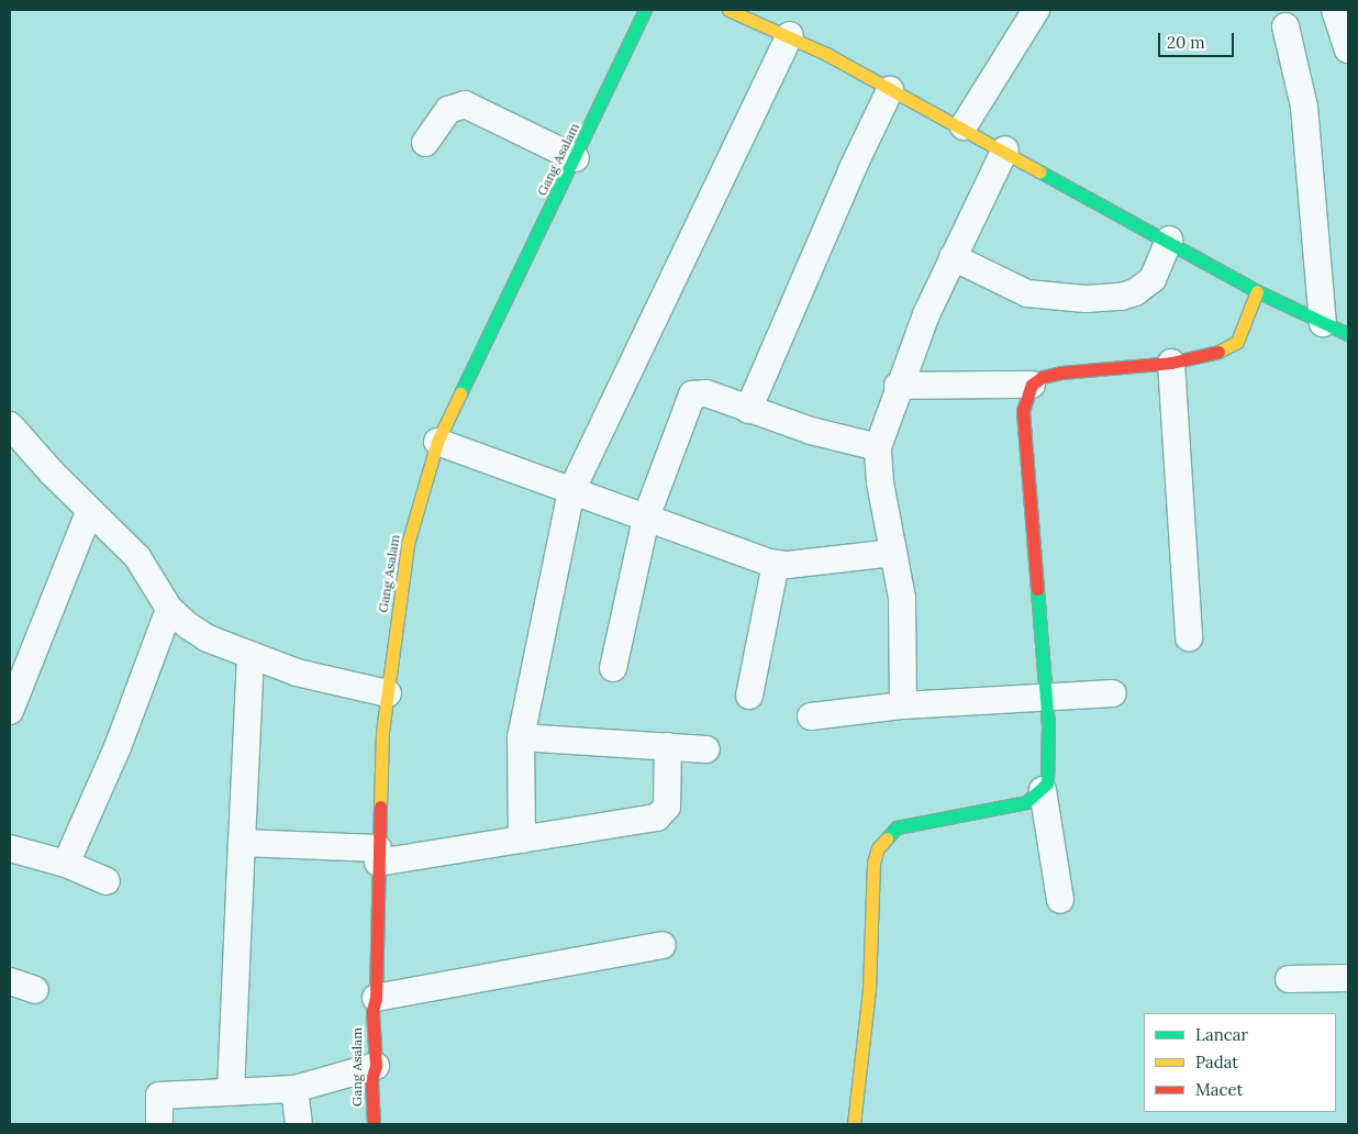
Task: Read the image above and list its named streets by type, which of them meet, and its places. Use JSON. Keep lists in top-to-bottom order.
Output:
{
  "streets": {
    "street": ["Gang Asalam"]
  },
  "legend": ["Lancar", "Padat", "Macet"],
  "scale_bar": "20 m"
}
